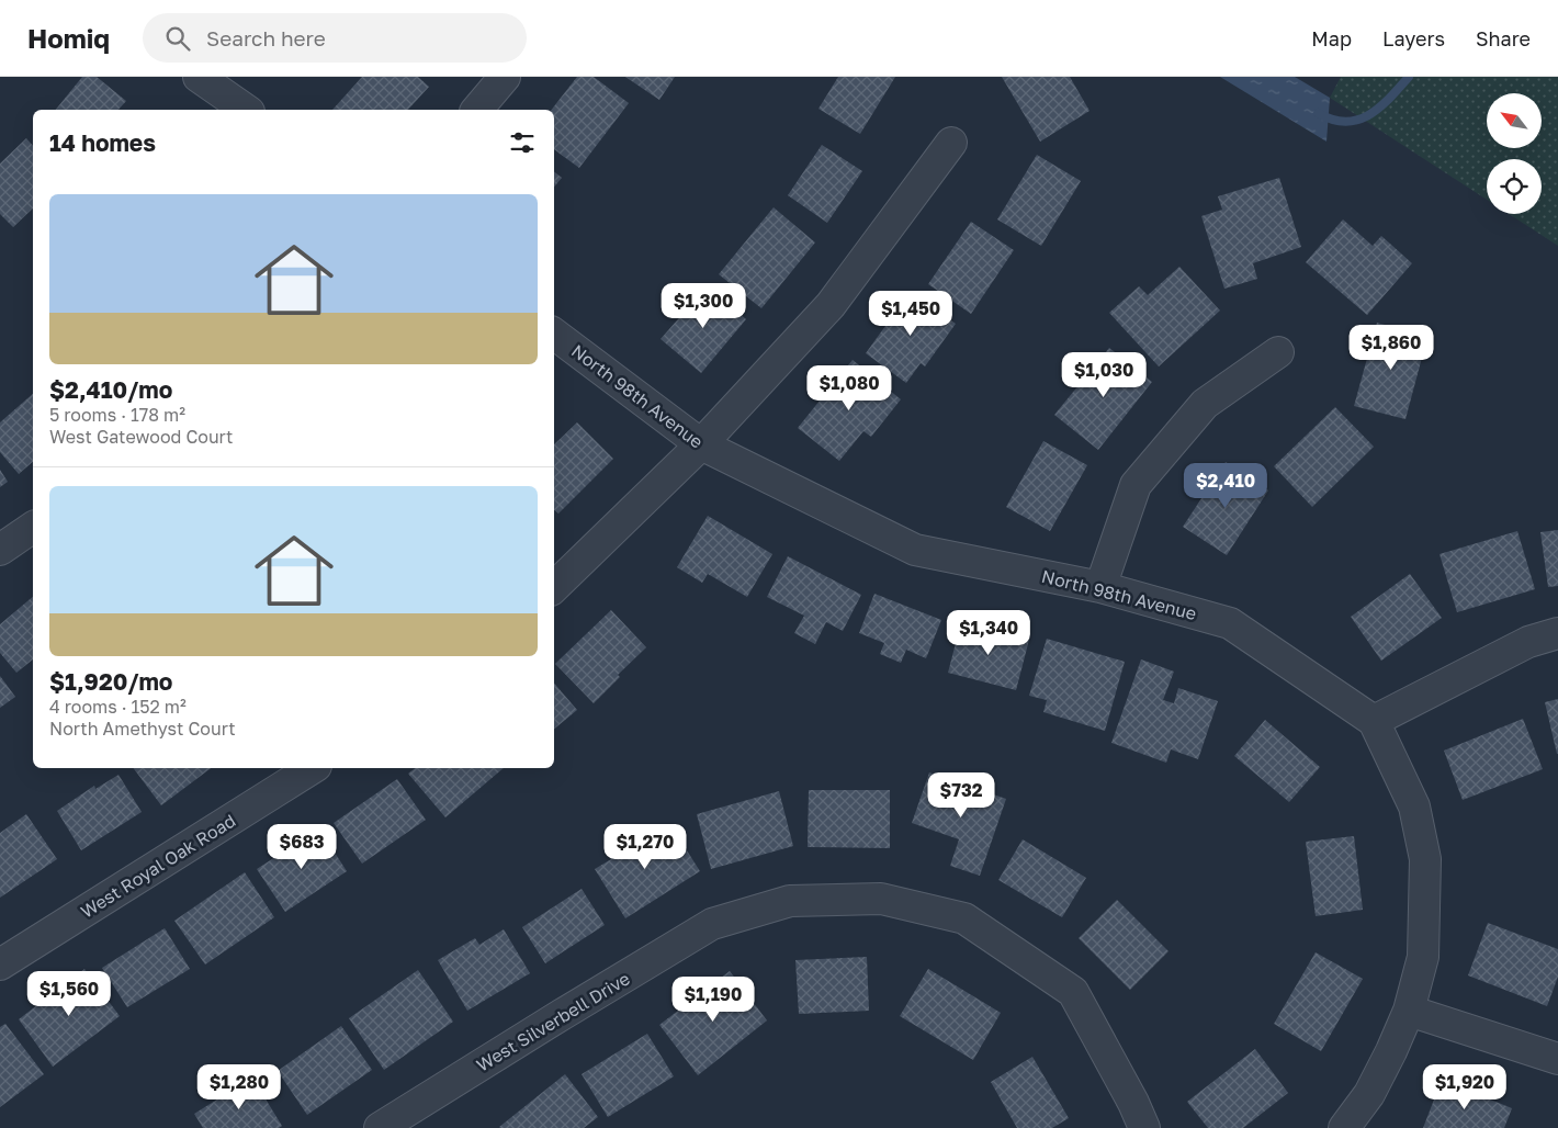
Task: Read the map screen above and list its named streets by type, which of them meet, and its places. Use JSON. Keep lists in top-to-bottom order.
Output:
{
  "streets": {
    "street": ["North 98th Avenue", "West Royal Oak Road", "West Silverbell Drive"]
  },
  "north": "top left",
  "page": {
    "header": "Homiq",
    "search": "Search here",
    "nav": ["Map", "Layers", "Share"],
    "heading": "14 homes",
    "list": [
      {
        "name": "$2,410/mo",
        "note": "5 rooms · 178 m² · West Gatewood Court"
      },
      {
        "name": "$1,920/mo",
        "note": "4 rooms · 152 m² · North Amethyst Court"
      }
    ],
    "price": [
      "$1,300",
      "$1,450",
      "$1,860",
      "$1,030",
      "$1,080",
      "$2,410",
      "$1,340",
      "$732",
      "$683",
      "$1,270",
      "$1,560",
      "$1,190",
      "$1,280",
      "$1,920"
    ]
  }
}
